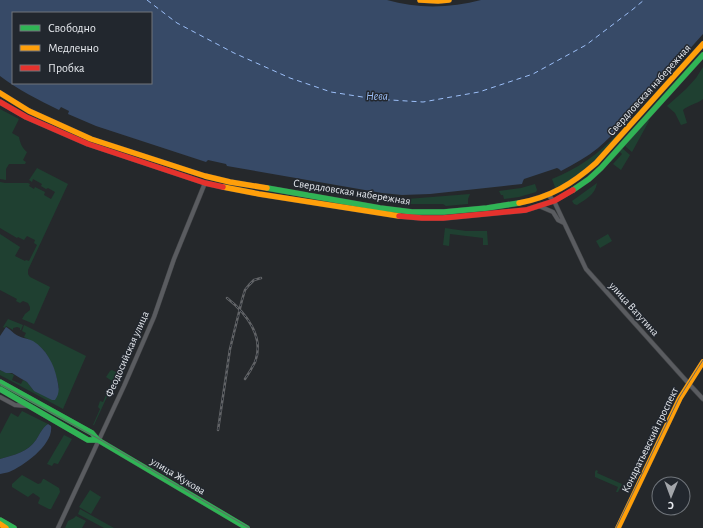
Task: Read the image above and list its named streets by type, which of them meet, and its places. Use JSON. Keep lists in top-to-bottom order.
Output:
{
  "streets": {
    "main road": ["Свердловская набережная", "Кондратьевский проспект", "улица Жукова"],
    "street": ["улица Ватутина", "Феодосийская улица"]
  },
  "crossings": [
    ["Свердловская набережная", "улица Ватутина"],
    ["Свердловская набережная", "Феодосийская улица"],
    ["улица Ватутина", "Кондратьевский проспект"],
    ["Феодосийская улица", "улица Жукова"]
  ],
  "water": ["Нева"],
  "legend": ["Свободно", "Медленно", "Пробка"],
  "north": "bottom"
}
